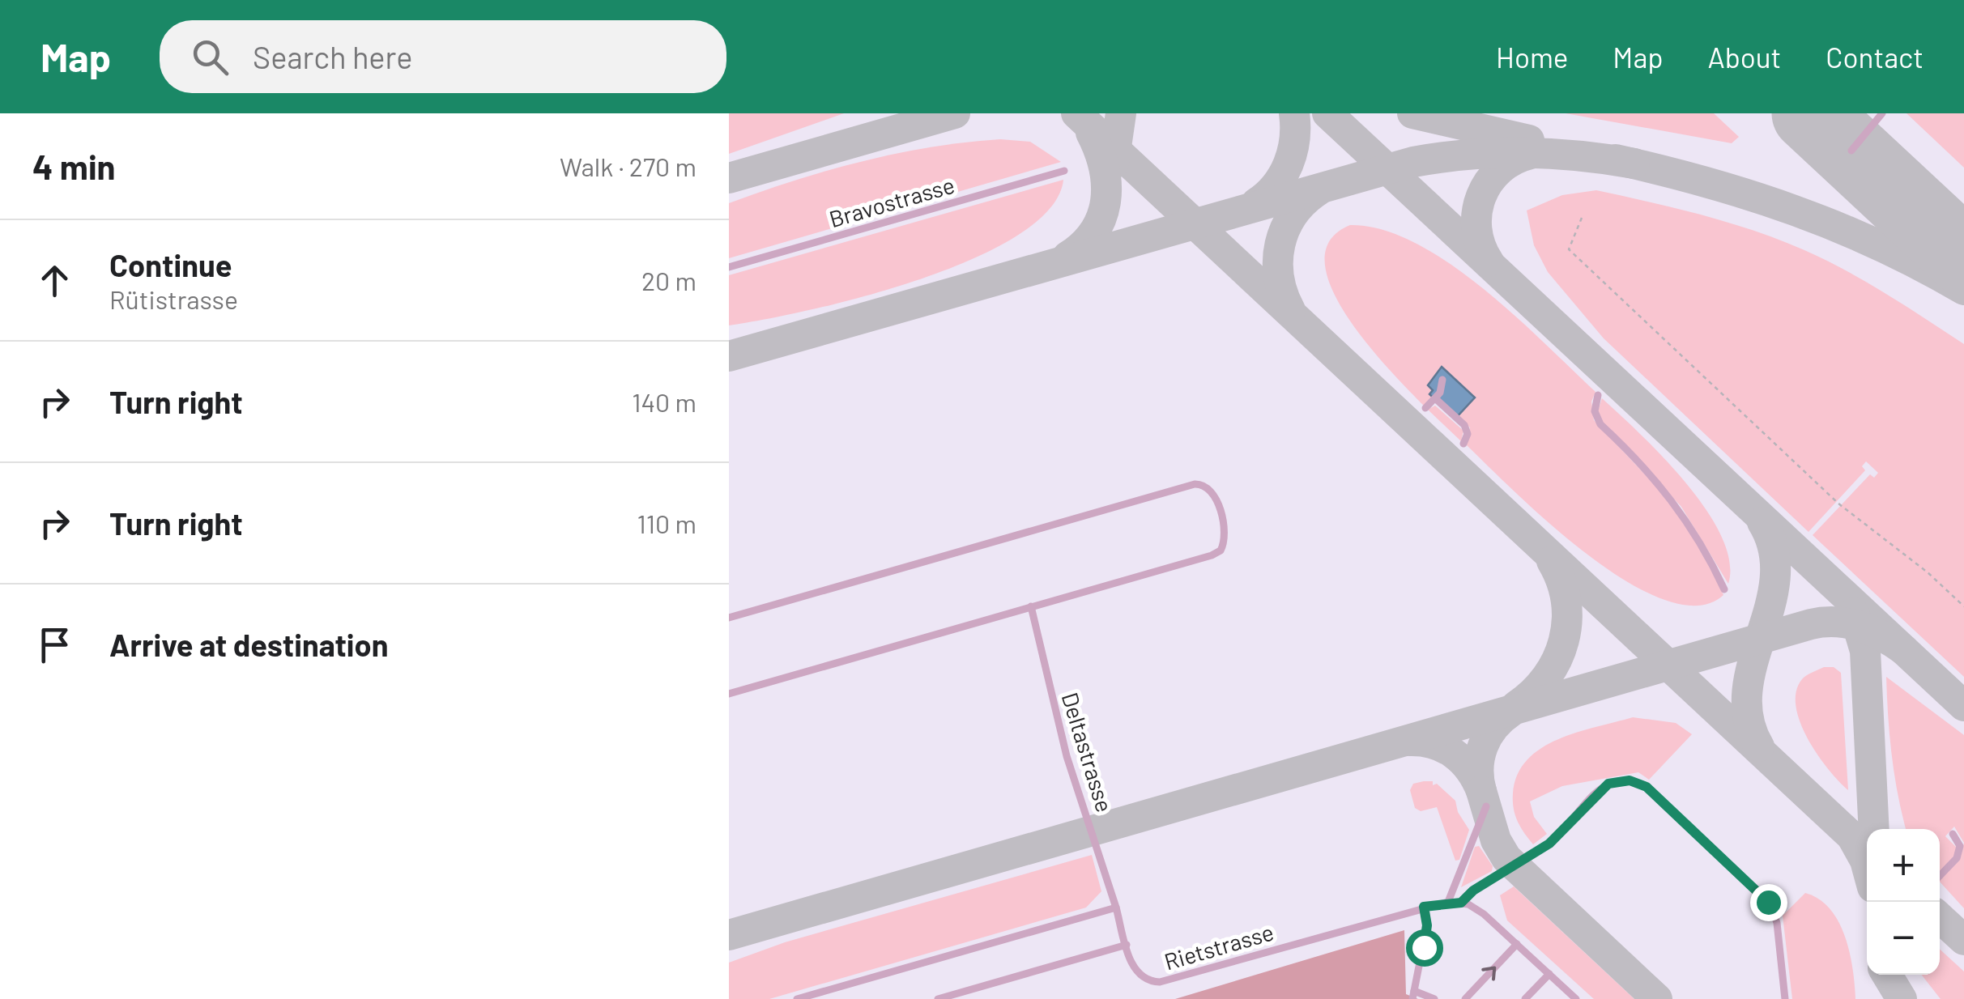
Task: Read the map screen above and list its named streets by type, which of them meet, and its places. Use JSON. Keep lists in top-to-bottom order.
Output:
{
  "streets": {
    "lane": ["Bravostrasse", "Deltastrasse", "Rietstrasse"]
  },
  "crossings": [
    ["Deltastrasse", "Rietstrasse"]
  ],
  "page": {
    "header": "Map",
    "search": "Search here",
    "nav": [
      "Home",
      "Map",
      "About",
      "Contact"
    ],
    "heading": ["4 min", "Walk · 270 m"],
    "list": [
      ["Continue", "Rütistrasse", "20 m"],
      ["Turn right", "140 m"],
      ["Turn right", "110 m"],
      "Arrive at destination"
    ],
    "map_buttons": ["+", "−"]
  }
}
